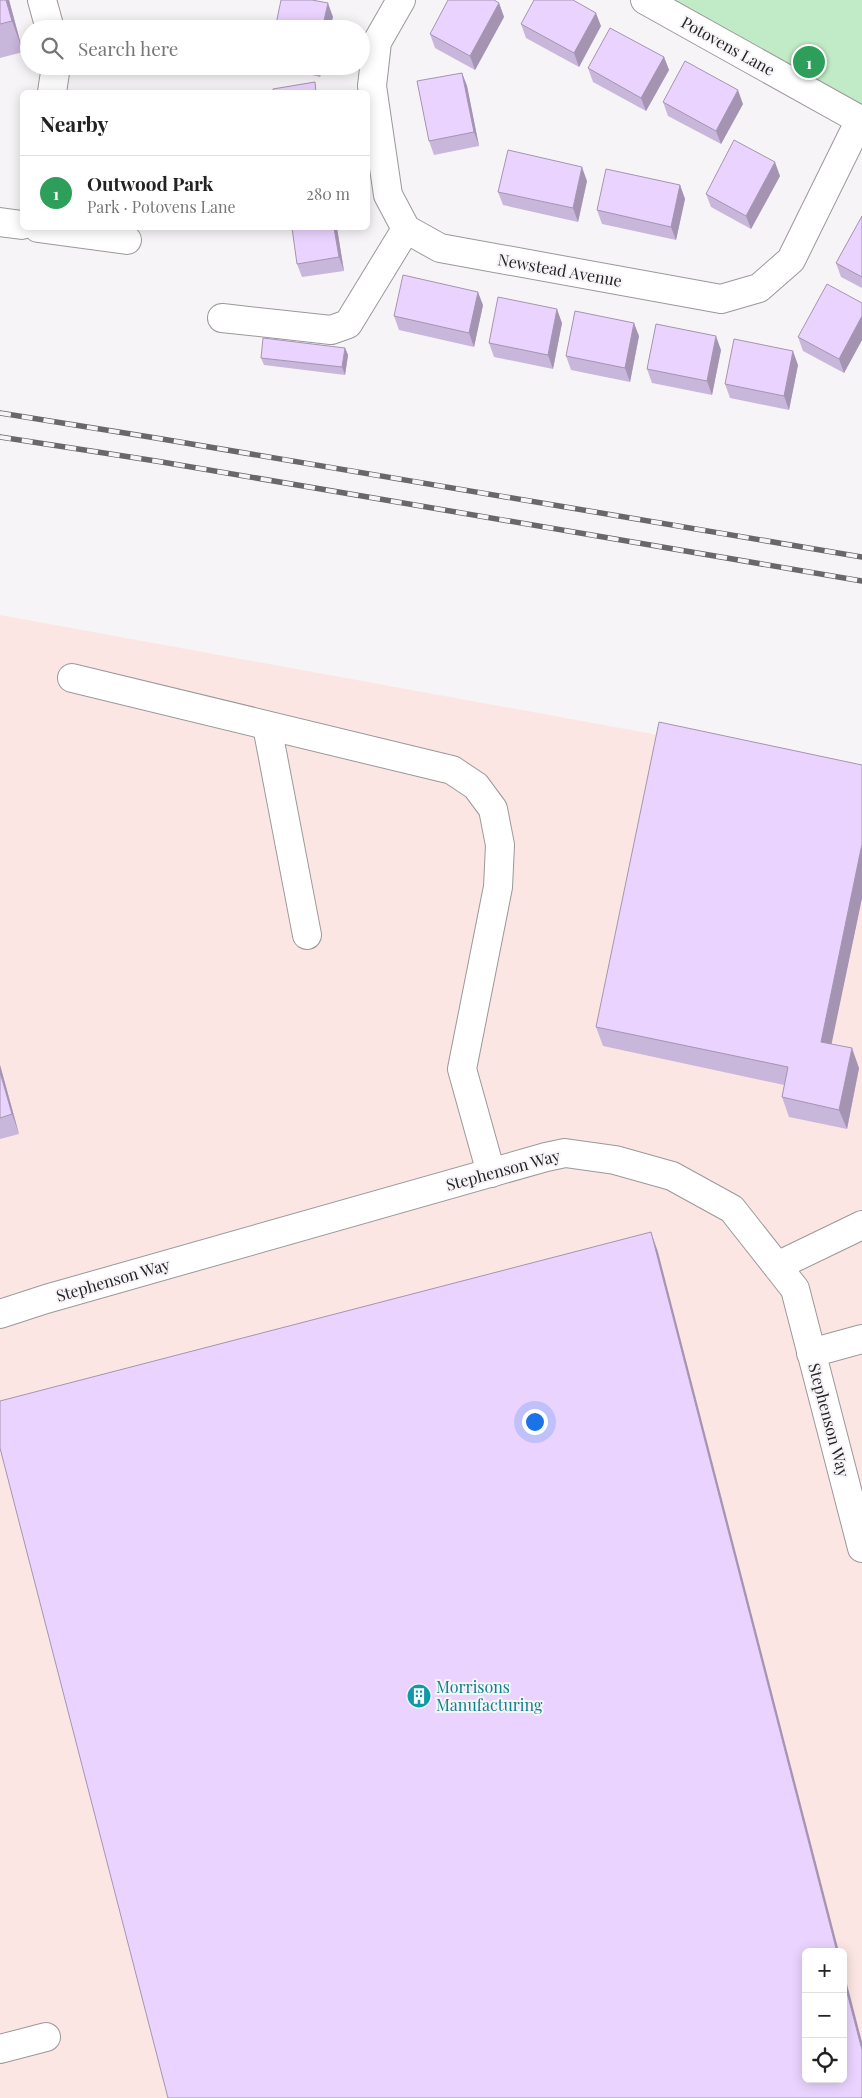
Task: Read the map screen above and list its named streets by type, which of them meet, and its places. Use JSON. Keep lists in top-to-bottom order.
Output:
{
  "streets": {
    "street": ["Potovens Lane", "Newstead Avenue", "Stephenson Way"]
  },
  "crossings": [
    ["Potovens Lane", "Newstead Avenue"]
  ],
  "places": {
    "building": ["Morrisons Manufacturing"]
  },
  "page": {
    "search": "Search here",
    "pins": "1",
    "heading": "Nearby",
    "list": [
      {
        "mark": "1",
        "name": "Outwood Park",
        "note": "Park · Potovens Lane",
        "value": "280 m"
      }
    ],
    "map_buttons": ["+", "−"]
  }
}
